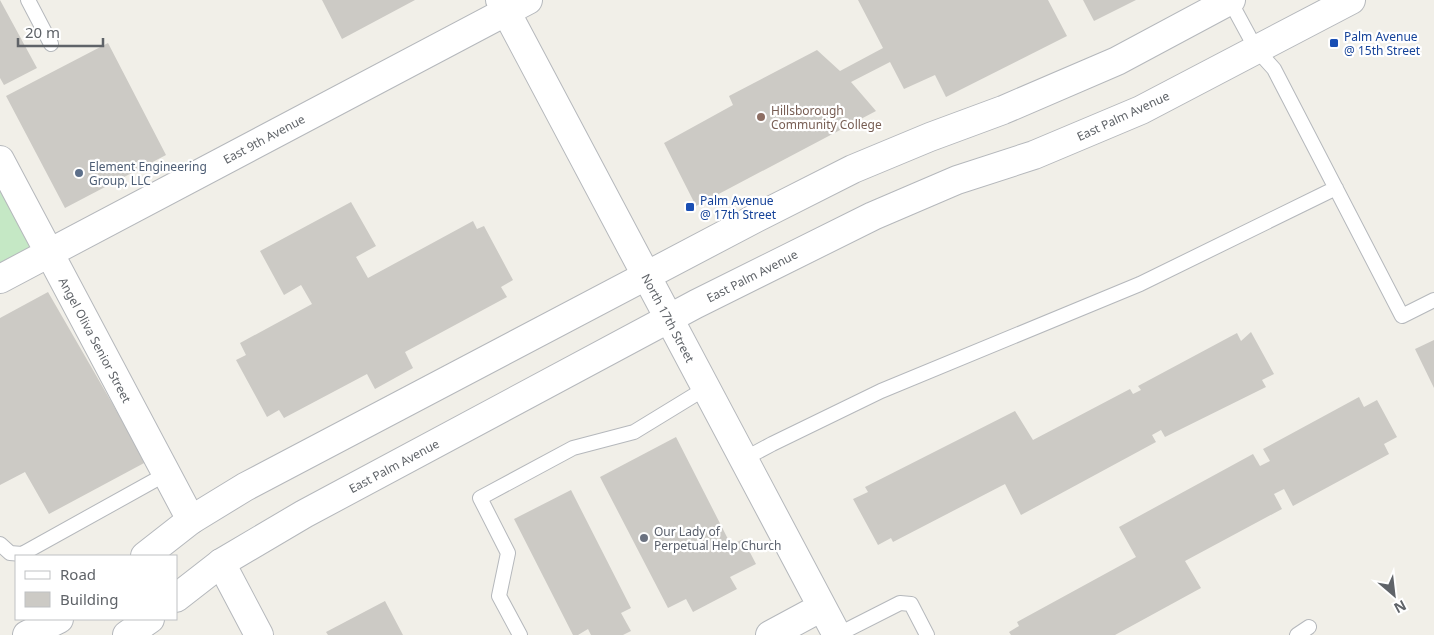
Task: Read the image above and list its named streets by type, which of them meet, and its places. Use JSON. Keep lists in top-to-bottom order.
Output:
{
  "streets": {
    "street": [
      "East Palm Avenue",
      "East 9th Avenue",
      "North 17th Street",
      "Angel Oliva Senior Street"
    ]
  },
  "crossings": [
    ["East Palm Avenue", "North 17th Street"],
    ["East 9th Avenue", "North 17th Street"],
    ["East 9th Avenue", "Angel Oliva Senior Street"]
  ],
  "places": {
    "transit": ["Palm Avenue @ 15th Street", "Palm Avenue @ 17th Street"],
    "other": ["Hillsborough Community College", "Element Engineering Group, LLC", "Our Lady of Perpetual Help Church"]
  },
  "legend": ["Road", "Building"],
  "scale_bar": "20 m",
  "north": "bottom right"
}
